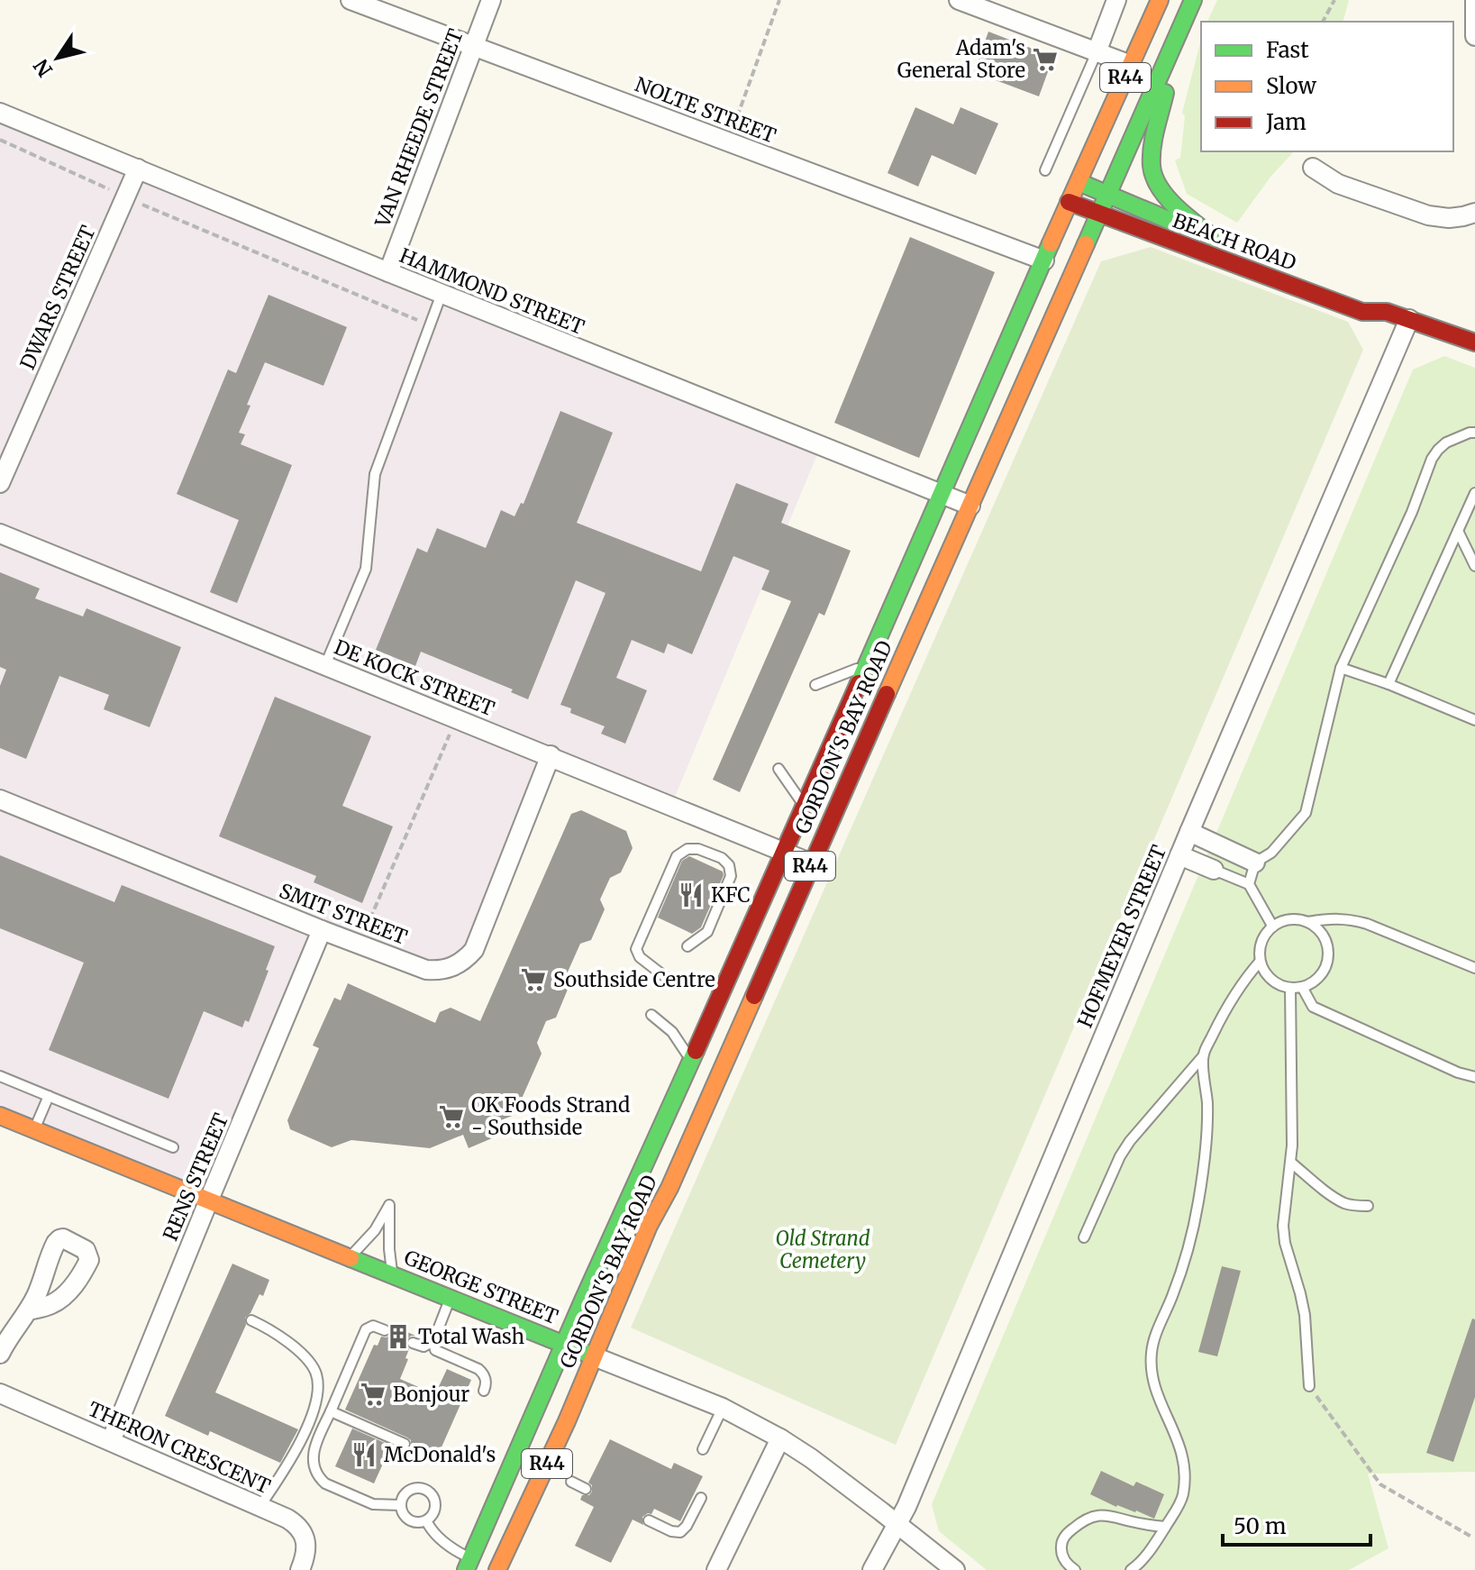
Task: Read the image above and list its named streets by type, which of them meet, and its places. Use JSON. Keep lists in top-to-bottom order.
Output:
{
  "streets": {
    "main road": [
      "R44",
      "BEACH ROAD",
      "GORDON'S BAY ROAD",
      "GEORGE STREET"
    ],
    "street": [
      "NOLTE STREET",
      "VAN RHEEDE STREET",
      "HAMMOND STREET",
      "DWARS STREET",
      "DE KOCK STREET",
      "SMIT STREET",
      "HOFMEYER STREET",
      "RENS STREET",
      "THERON CRESCENT"
    ]
  },
  "crossings": [
    ["NOLTE STREET", "VAN RHEEDE STREET"],
    ["NOLTE STREET", "GORDON'S BAY ROAD"],
    ["VAN RHEEDE STREET", "HAMMOND STREET"],
    ["BEACH ROAD", "GORDON'S BAY ROAD"],
    ["BEACH ROAD", "HOFMEYER STREET"],
    ["HAMMOND STREET", "DWARS STREET"],
    ["HAMMOND STREET", "GORDON'S BAY ROAD"],
    ["DE KOCK STREET", "GORDON'S BAY ROAD"],
    ["DE KOCK STREET", "SMIT STREET"],
    ["GORDON'S BAY ROAD", "GEORGE STREET"],
    ["SMIT STREET", "RENS STREET"],
    ["HOFMEYER STREET", "GEORGE STREET"],
    ["RENS STREET", "GEORGE STREET"],
    ["RENS STREET", "THERON CRESCENT"]
  ],
  "parks": ["Old Strand Cemetery"],
  "places": {
    "supermarket": [
      "Adam's General Store",
      "Southside Centre",
      "OK Foods Strand - Southside",
      "Bonjour"
    ],
    "restaurant": ["KFC", "McDonald's"],
    "building": ["Total Wash"]
  },
  "legend": ["Fast", "Slow", "Jam"],
  "scale_bar": "50 m",
  "north": "bottom left"
}
